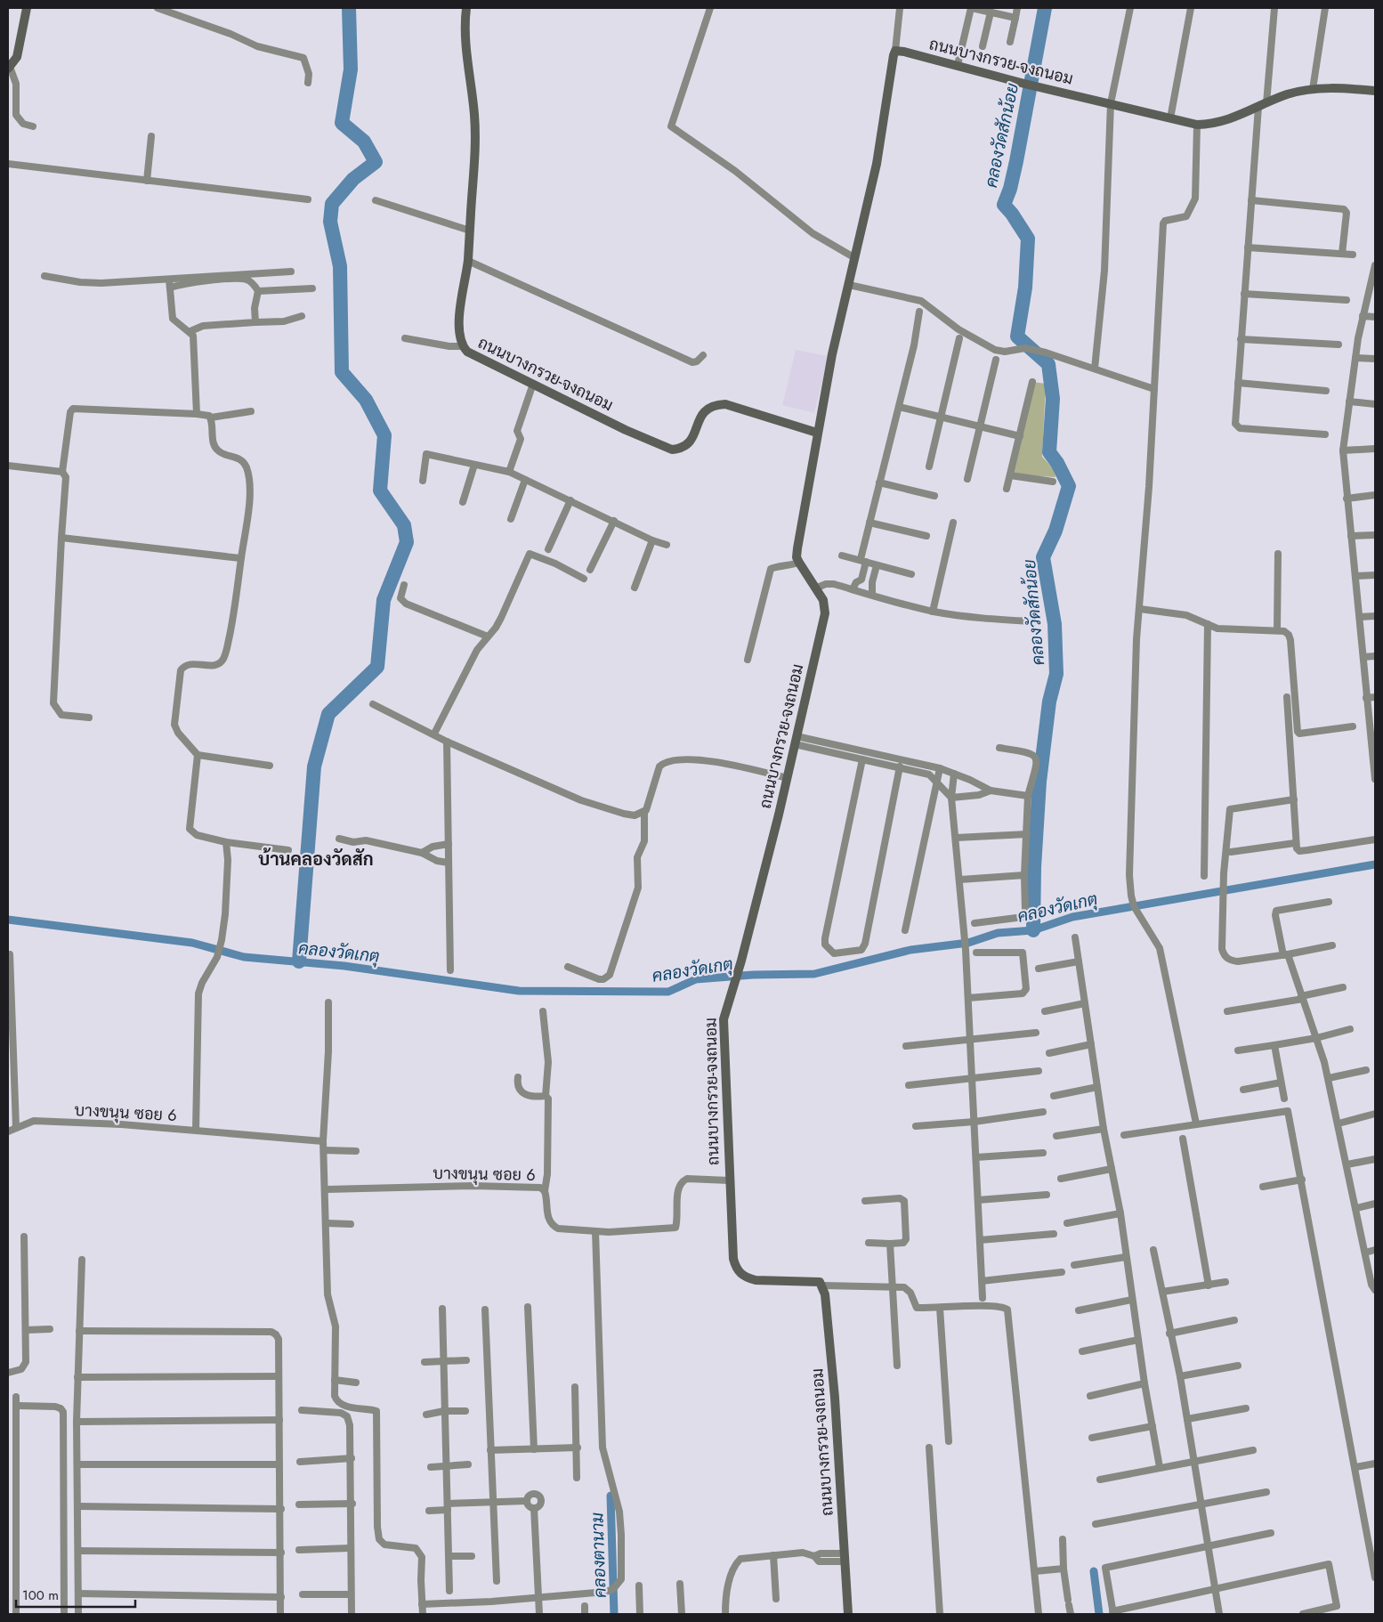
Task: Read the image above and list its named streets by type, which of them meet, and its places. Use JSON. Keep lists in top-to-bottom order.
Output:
{
  "streets": {
    "street": ["ถนนบางกรวย-จงถนอม", "บางขนุน ซอย 6"]
  },
  "crossings": [
    ["ถนนบางกรวย-จงถนอม", "บางขนุน ซอย 6"]
  ],
  "districts": ["บ้านคลองวัดสัก"],
  "water": ["คลองวัดสักน้อย", "คลองวัดเกตุ", "คลองตานาม"],
  "scale_bar": "100 m"
}
